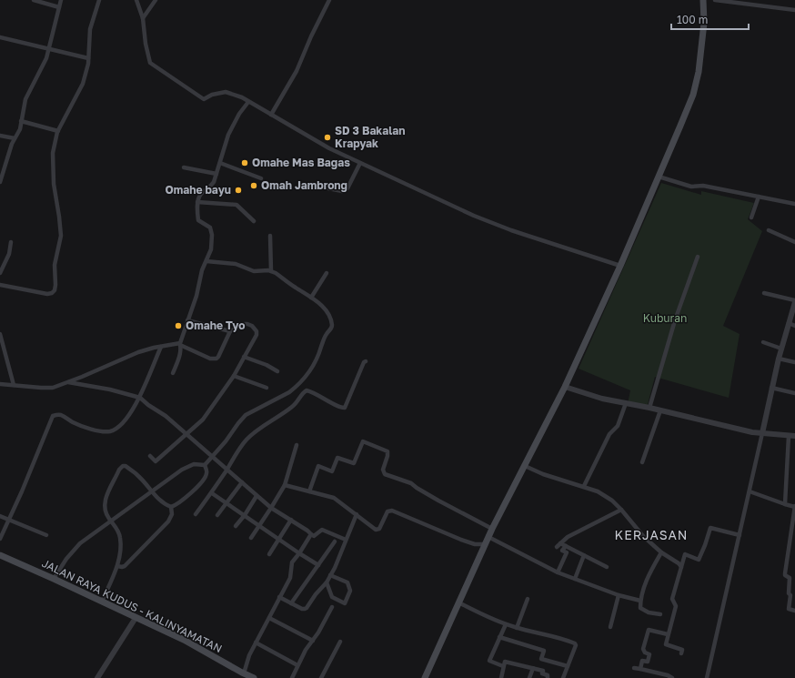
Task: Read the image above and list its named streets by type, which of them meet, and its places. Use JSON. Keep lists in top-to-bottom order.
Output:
{
  "streets": {
    "main road": ["JALAN RAYA KUDUS - KALINYAMATAN"]
  },
  "districts": ["KERJASAN"],
  "parks": ["Kuburan"],
  "places": [
    "SD 3 Bakalan Krapyak",
    "Omahe Mas Bagas",
    "Omah Jambrong",
    "Omahe bayu",
    "Omahe Tyo"
  ],
  "scale_bar": "100 m"
}
